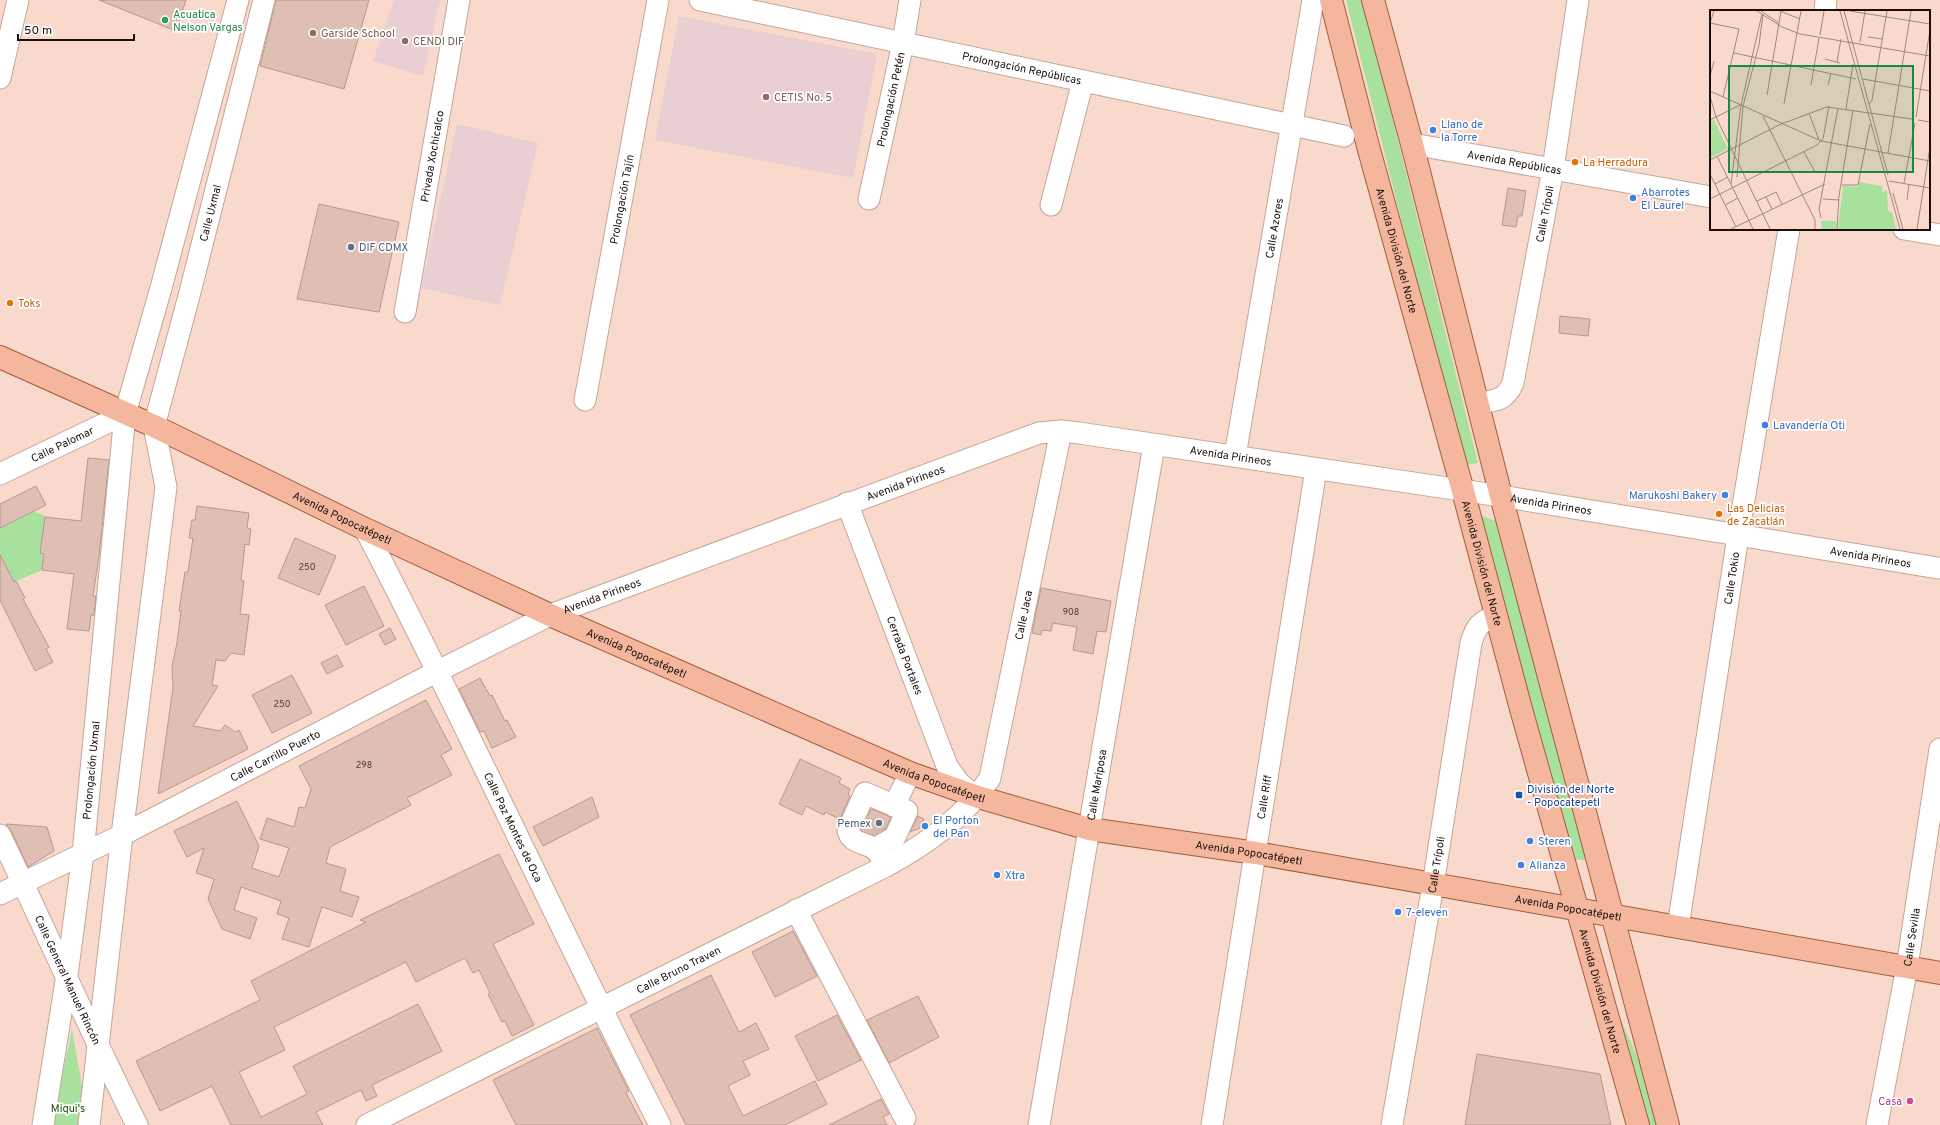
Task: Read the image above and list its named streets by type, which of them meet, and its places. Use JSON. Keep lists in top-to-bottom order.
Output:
{
  "streets": {
    "main road": ["Avenida División del Norte", "Avenida Popocatépetl"],
    "street": [
      "Prolongación Repúblicas",
      "Prolongación Petén",
      "Privada Xochicalco",
      "Avenida Repúblicas",
      "Prolongación Tajín",
      "Calle Uxmal",
      "Calle Trípoli",
      "Calle Azores",
      "Calle Palomar",
      "Avenida Pirineos",
      "Calle Tokio",
      "Calle Jaca",
      "Cerrada Portales",
      "Calle Carrillo Puerto",
      "Prolongación Uxmal",
      "Calle Mariposa",
      "Calle Riff",
      "Calle Paz Montes de Oca",
      "Calle Sevilla",
      "Calle Bruno Traven",
      "Calle General Manuel Rincón"
    ]
  },
  "crossings": [
    ["Prolongación Repúblicas", "Prolongación Petén"],
    ["Prolongación Repúblicas", "Calle Azores"],
    ["Avenida Repúblicas", "Calle Trípoli"],
    ["Calle Uxmal", "Avenida Popocatépetl"],
    ["Calle Trípoli", "Avenida División del Norte"],
    ["Calle Trípoli", "Avenida Popocatépetl"],
    ["Calle Azores", "Avenida Pirineos"],
    ["Avenida División del Norte", "Avenida Pirineos"],
    ["Avenida División del Norte", "Avenida Popocatépetl"],
    ["Calle Palomar", "Avenida Popocatépetl"],
    ["Calle Palomar", "Prolongación Uxmal"],
    ["Avenida Pirineos", "Avenida Popocatépetl"],
    ["Avenida Pirineos", "Calle Tokio"],
    ["Avenida Pirineos", "Calle Jaca"],
    ["Avenida Pirineos", "Cerrada Portales"],
    ["Avenida Pirineos", "Calle Carrillo Puerto"],
    ["Avenida Pirineos", "Calle Mariposa"],
    ["Avenida Pirineos", "Calle Riff"],
    ["Avenida Popocatépetl", "Calle Tokio"],
    ["Avenida Popocatépetl", "Calle Jaca"],
    ["Avenida Popocatépetl", "Cerrada Portales"],
    ["Avenida Popocatépetl", "Calle Carrillo Puerto"],
    ["Avenida Popocatépetl", "Prolongación Uxmal"],
    ["Avenida Popocatépetl", "Calle Mariposa"],
    ["Avenida Popocatépetl", "Calle Riff"],
    ["Avenida Popocatépetl", "Calle Paz Montes de Oca"],
    ["Avenida Popocatépetl", "Calle Sevilla"],
    ["Avenida Popocatépetl", "Calle Bruno Traven"],
    ["Calle Jaca", "Cerrada Portales"],
    ["Calle Jaca", "Calle Bruno Traven"],
    ["Cerrada Portales", "Calle Bruno Traven"],
    ["Calle Carrillo Puerto", "Prolongación Uxmal"],
    ["Calle Carrillo Puerto", "Calle Paz Montes de Oca"],
    ["Calle Carrillo Puerto", "Calle General Manuel Rincón"],
    ["Prolongación Uxmal", "Calle General Manuel Rincón"],
    ["Calle Paz Montes de Oca", "Calle Bruno Traven"]
  ],
  "parks": ["Miqui's"],
  "places": {
    "other": [
      "Acuatica Nelson Vargas",
      "Garside School",
      "CENDI DIF",
      "CETIS No. 5",
      "Llano de la Torre",
      "La Herradura",
      "Abarrotes El Laurel",
      "DIF CDMX",
      "Toks",
      "Lavandería Oti",
      "Marukoshi Bakery",
      "Las Delicias de Zacatlán",
      "Pemex",
      "El Porton del Pan",
      "Steren",
      "Alianza",
      "Xtra",
      "7-eleven",
      "Casa"
    ],
    "transit": ["División del Norte - Popocatepetl"]
  },
  "house_numbers": [
    "250",
    "908",
    "250",
    "298"
  ],
  "scale_bar": "50 m"
}
